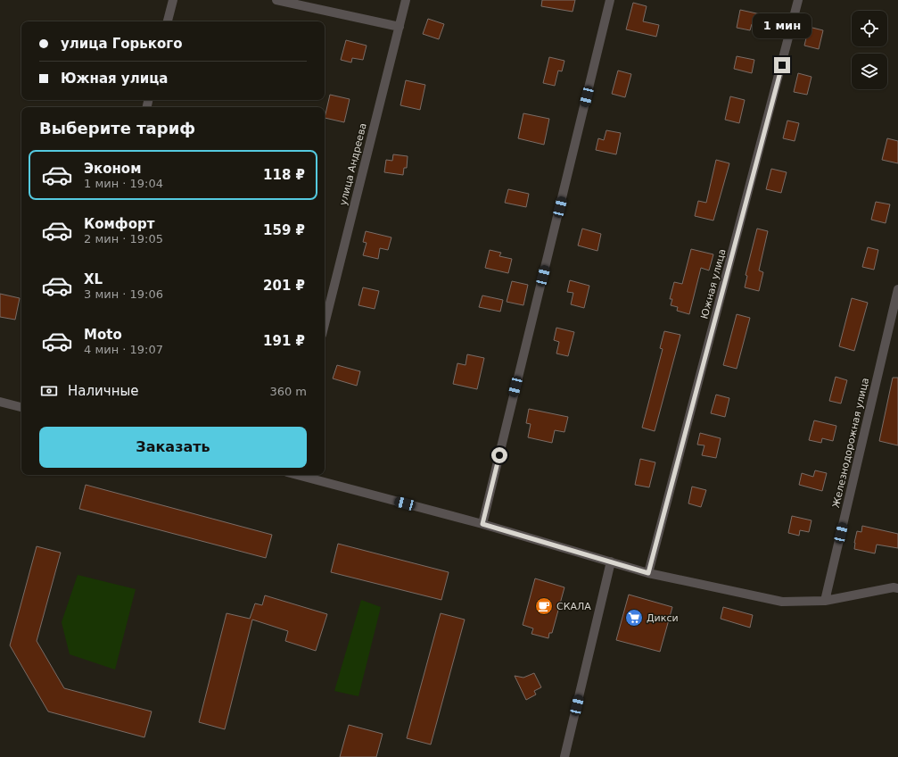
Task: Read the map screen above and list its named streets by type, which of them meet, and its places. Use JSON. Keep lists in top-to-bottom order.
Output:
{
  "streets": {
    "street": ["улица Андреева", "Южная улица", "Железнодорожная улица"]
  },
  "places": {
    "cafe": ["СКАЛА"],
    "supermarket": ["Дикси"]
  },
  "page": {
    "bubble": "1 мин",
    "banner": ["улица Горького", "Южная улица"],
    "heading": "Выберите тариф",
    "list": [
      {
        "name": "Эконом",
        "note": "1 мин · 19:04",
        "value": "118 ₽"
      },
      {
        "name": "Комфорт",
        "note": "2 мин · 19:05",
        "value": "159 ₽"
      },
      {
        "name": "XL",
        "note": "3 мин · 19:06",
        "value": "201 ₽"
      },
      {
        "name": "Moto",
        "note": "4 мин · 19:07",
        "value": "191 ₽"
      }
    ],
    "pay": ["Наличные", "360 m"],
    "buttons": "Заказать"
  }
}
